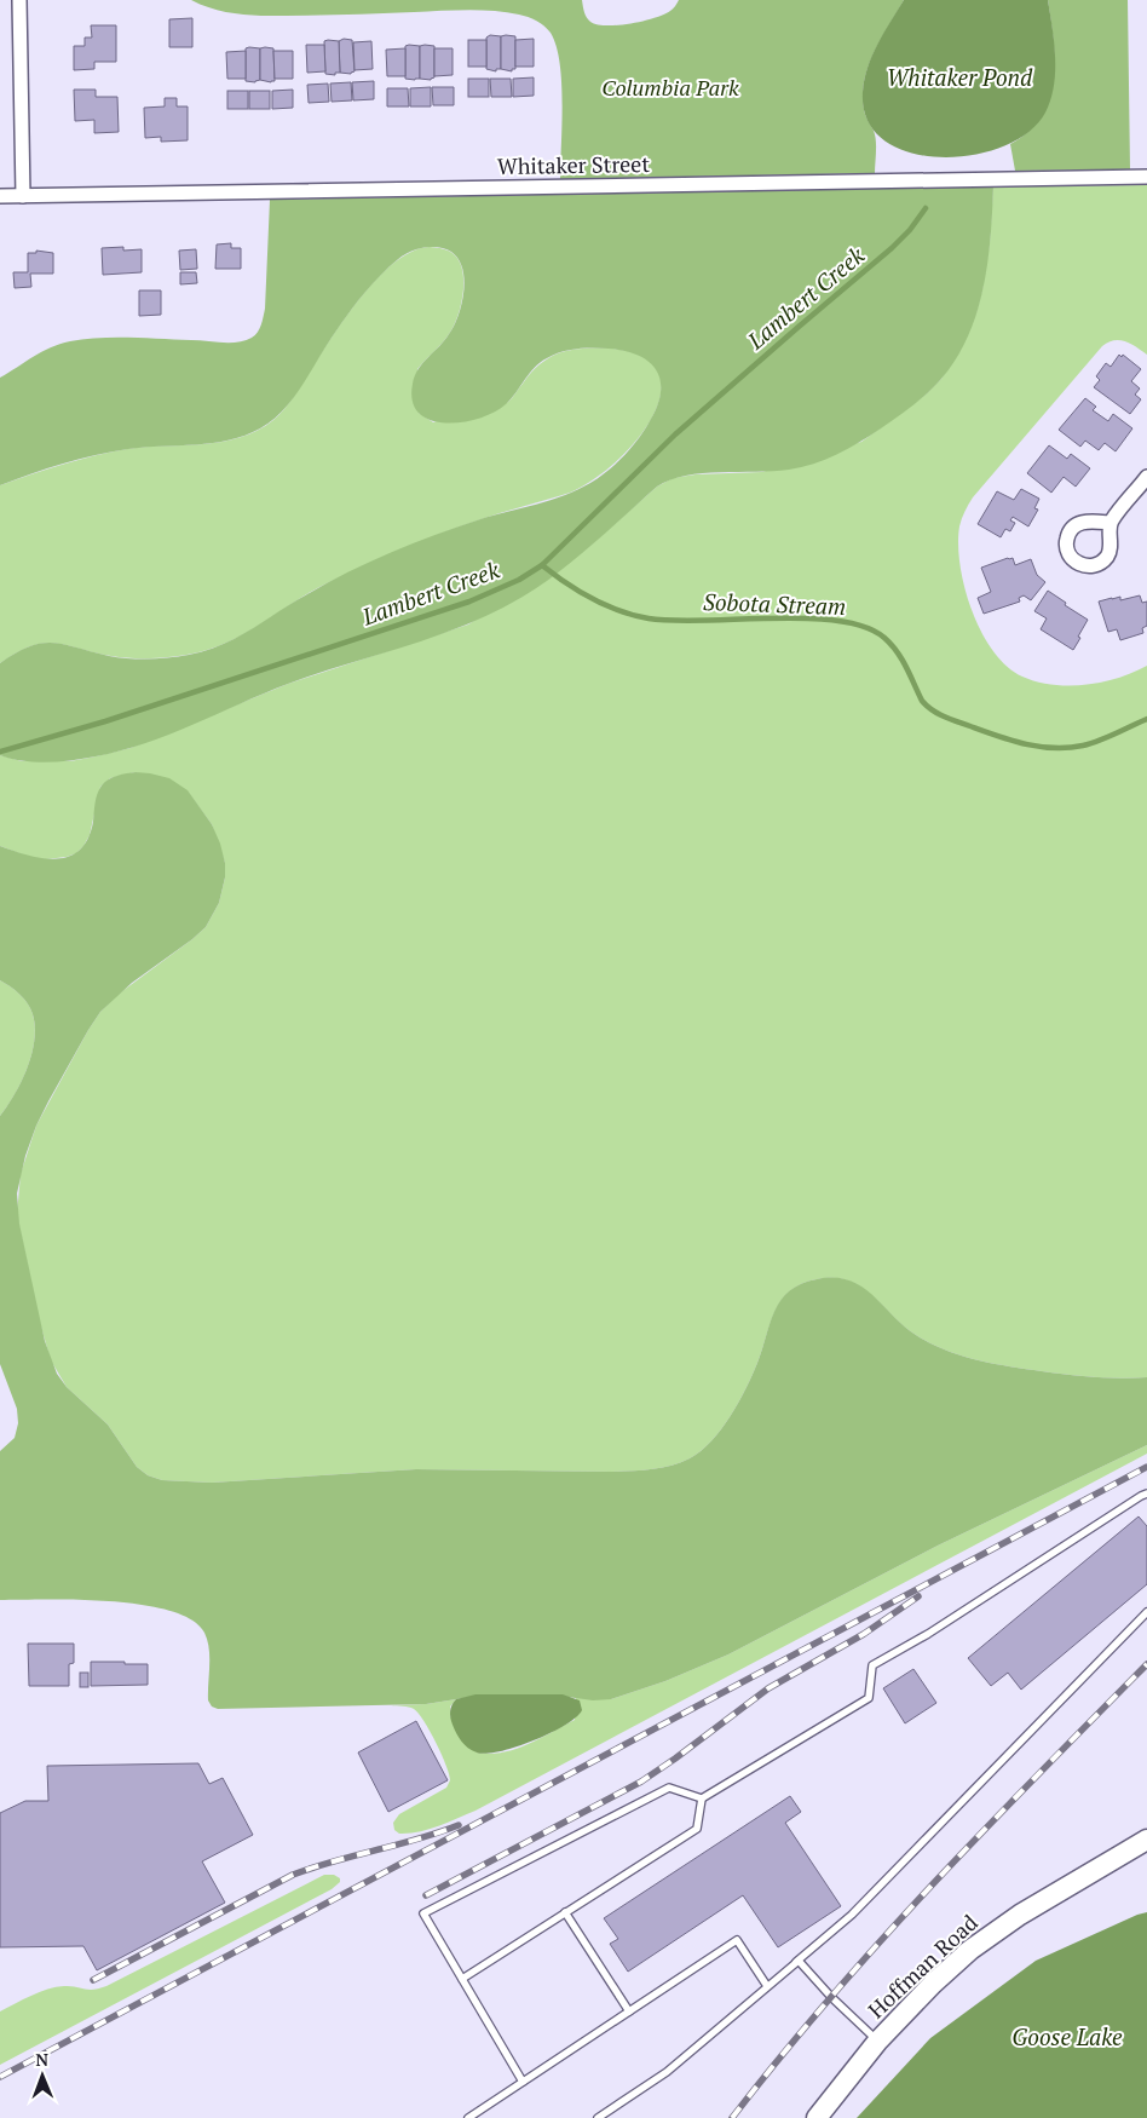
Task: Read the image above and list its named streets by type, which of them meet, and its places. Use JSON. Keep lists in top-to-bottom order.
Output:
{
  "streets": {
    "street": ["Whitaker Street", "Hoffman Road"]
  },
  "water": [
    "Whitaker Pond",
    "Lambert Creek",
    "Sobota Stream",
    "Goose Lake"
  ],
  "parks": ["Columbia Park"],
  "north": "top"
}
